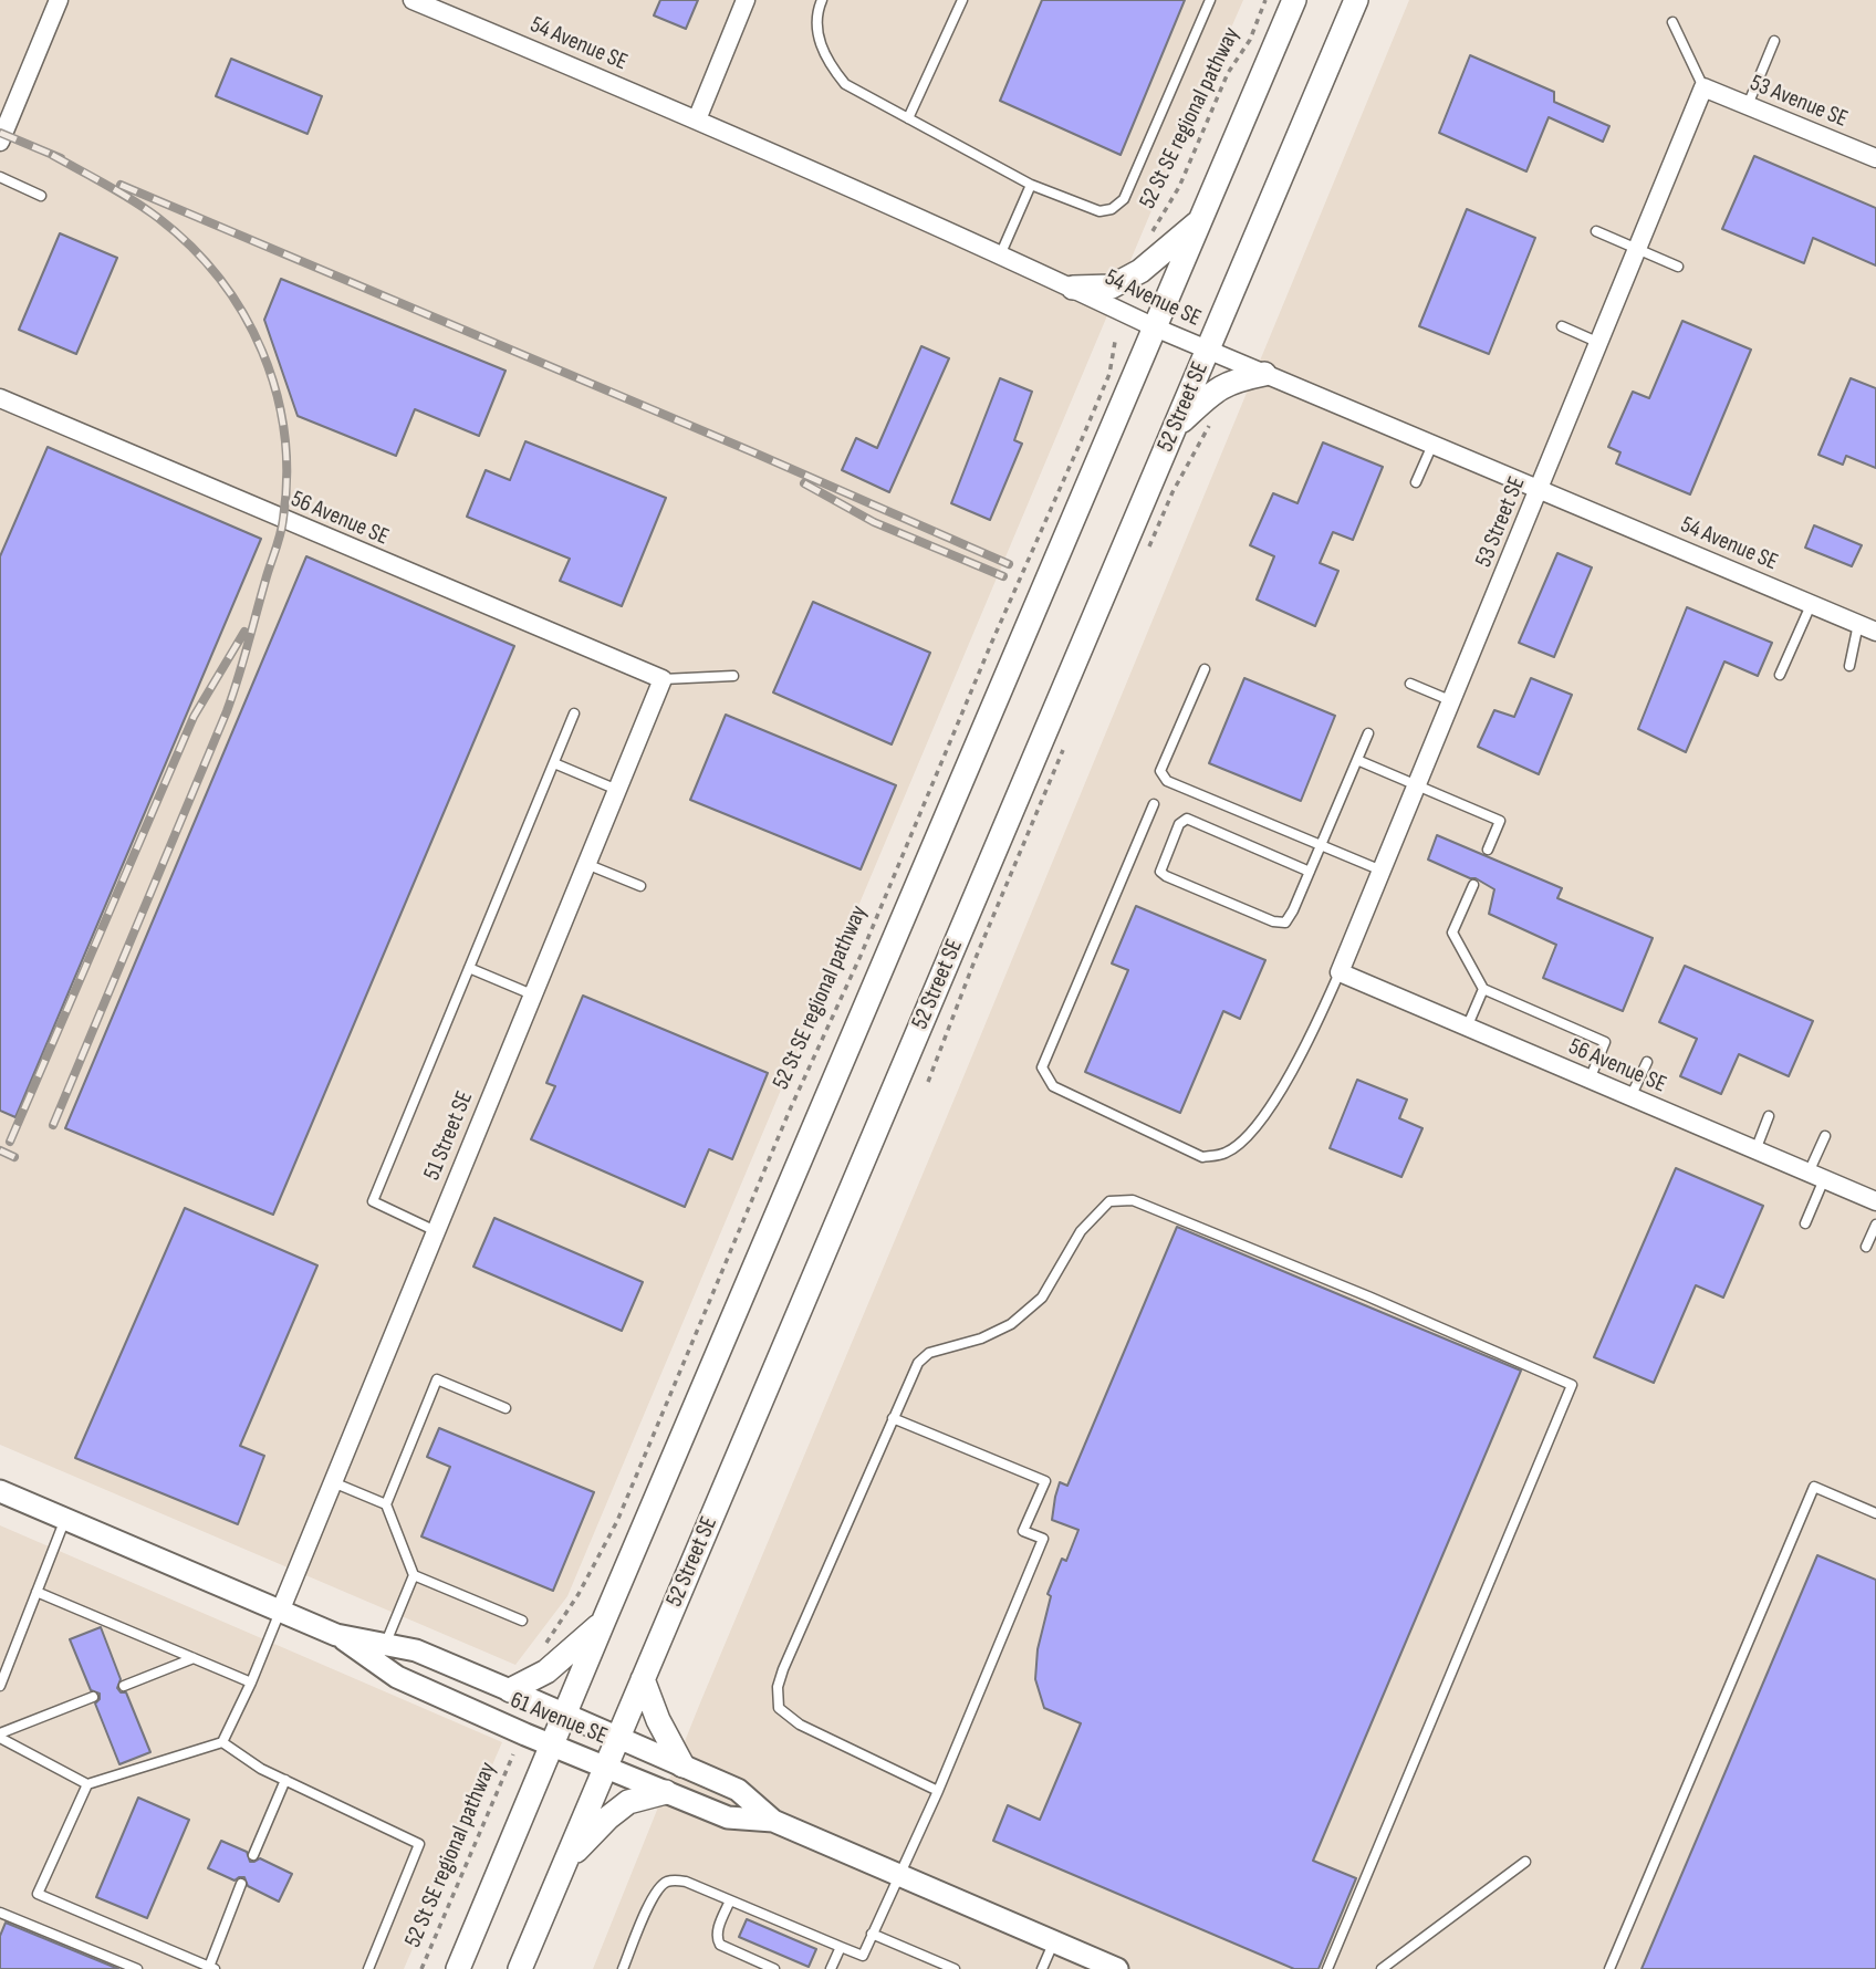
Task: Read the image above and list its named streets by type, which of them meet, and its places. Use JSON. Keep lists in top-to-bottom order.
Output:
{
  "streets": {
    "main road": ["52 Street SE"],
    "street": [
      "54 Avenue SE",
      "53 Avenue SE",
      "56 Avenue SE",
      "53 Street SE",
      "51 Street SE",
      "61 Avenue SE"
    ],
    "path": ["52 St SE regional pathway"]
  },
  "crossings": [
    ["54 Avenue SE", "52 Street SE"],
    ["54 Avenue SE", "53 Street SE"],
    ["53 Avenue SE", "53 Street SE"],
    ["52 Street SE", "61 Avenue SE"],
    ["56 Avenue SE", "53 Street SE"],
    ["56 Avenue SE", "51 Street SE"],
    ["51 Street SE", "61 Avenue SE"]
  ]
}
